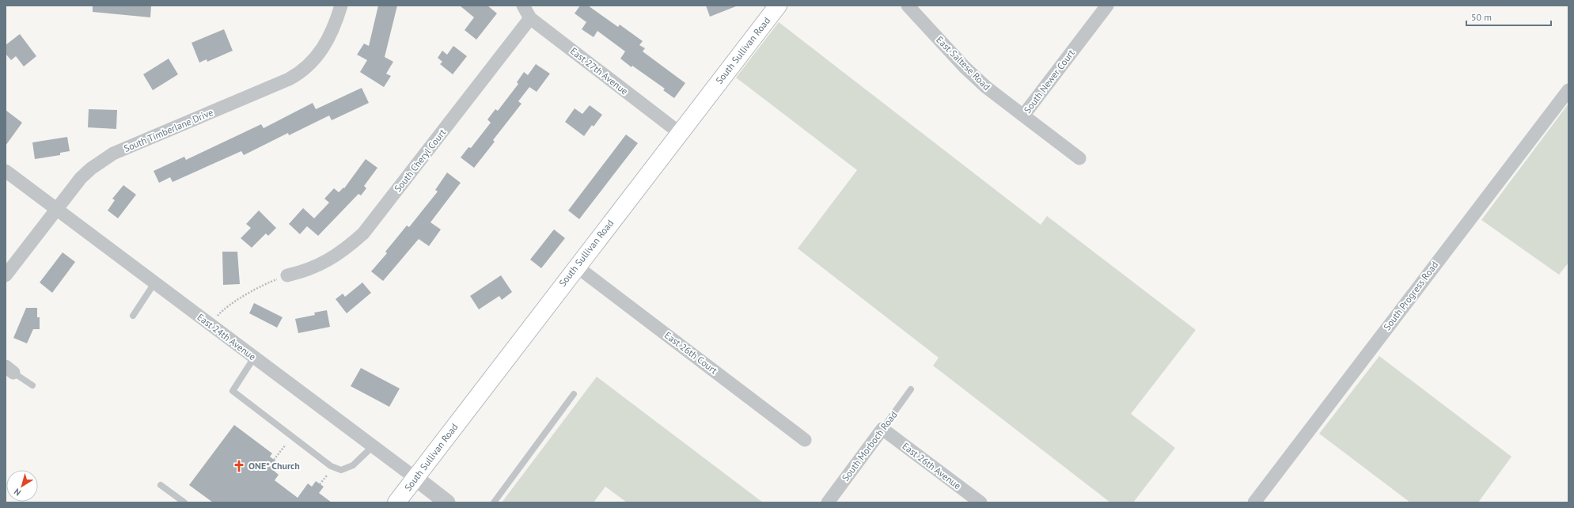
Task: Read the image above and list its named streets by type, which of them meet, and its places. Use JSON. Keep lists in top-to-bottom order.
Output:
{
  "streets": {
    "main road": ["South Sullivan Road"],
    "street": [
      "East Saltese Road",
      "East 27th Avenue",
      "South Newer Court",
      "South Timberlane Drive",
      "South Cheryl Court",
      "South Progress Road",
      "East 24th Avenue",
      "East 26th Court",
      "South Morboch Road",
      "East 26th Avenue"
    ]
  },
  "crossings": [
    ["South Sullivan Road", "East 27th Avenue"],
    ["South Sullivan Road", "East 24th Avenue"],
    ["South Sullivan Road", "East 26th Court"],
    ["East Saltese Road", "South Newer Court"],
    ["East 27th Avenue", "South Cheryl Court"],
    ["South Timberlane Drive", "East 24th Avenue"],
    ["South Morboch Road", "East 26th Avenue"]
  ],
  "places": {
    "church": ["ONE* Church"]
  },
  "scale_bar": "50 m",
  "north": "bottom left"
}
